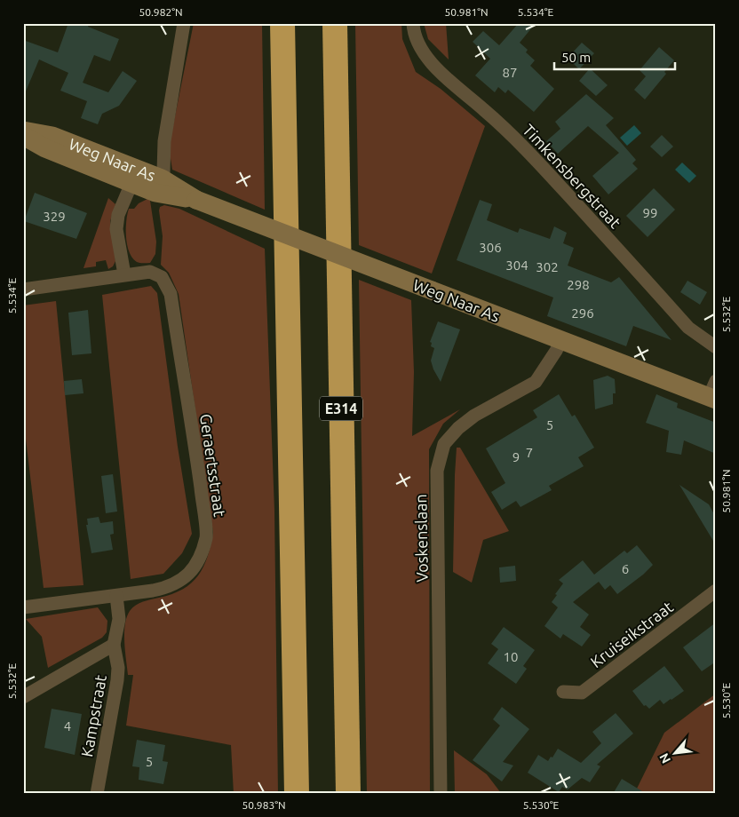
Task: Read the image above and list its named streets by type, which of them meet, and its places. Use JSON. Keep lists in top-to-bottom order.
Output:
{
  "streets": {
    "highway": ["E314"],
    "main road": ["Weg Naar As"],
    "street": [
      "Timkensbergstraat",
      "Geraertsstraat",
      "Voskenslaan",
      "Kruiseikstraat",
      "Kampstraat"
    ]
  },
  "crossings": [
    ["Weg Naar As", "Voskenslaan"]
  ],
  "house_numbers": [
    "87",
    "99",
    "329",
    "306",
    "304",
    "302",
    "298",
    "296",
    "5",
    "7",
    "9",
    "6",
    "10",
    "4",
    "5"
  ],
  "scale_bar": "50 m",
  "north": "bottom left",
  "coordinates": [
    "50.982°N",
    "50.981°N",
    "5.534°E",
    "5.532°E",
    "5.530°E",
    "50.983°N"
  ]
}
